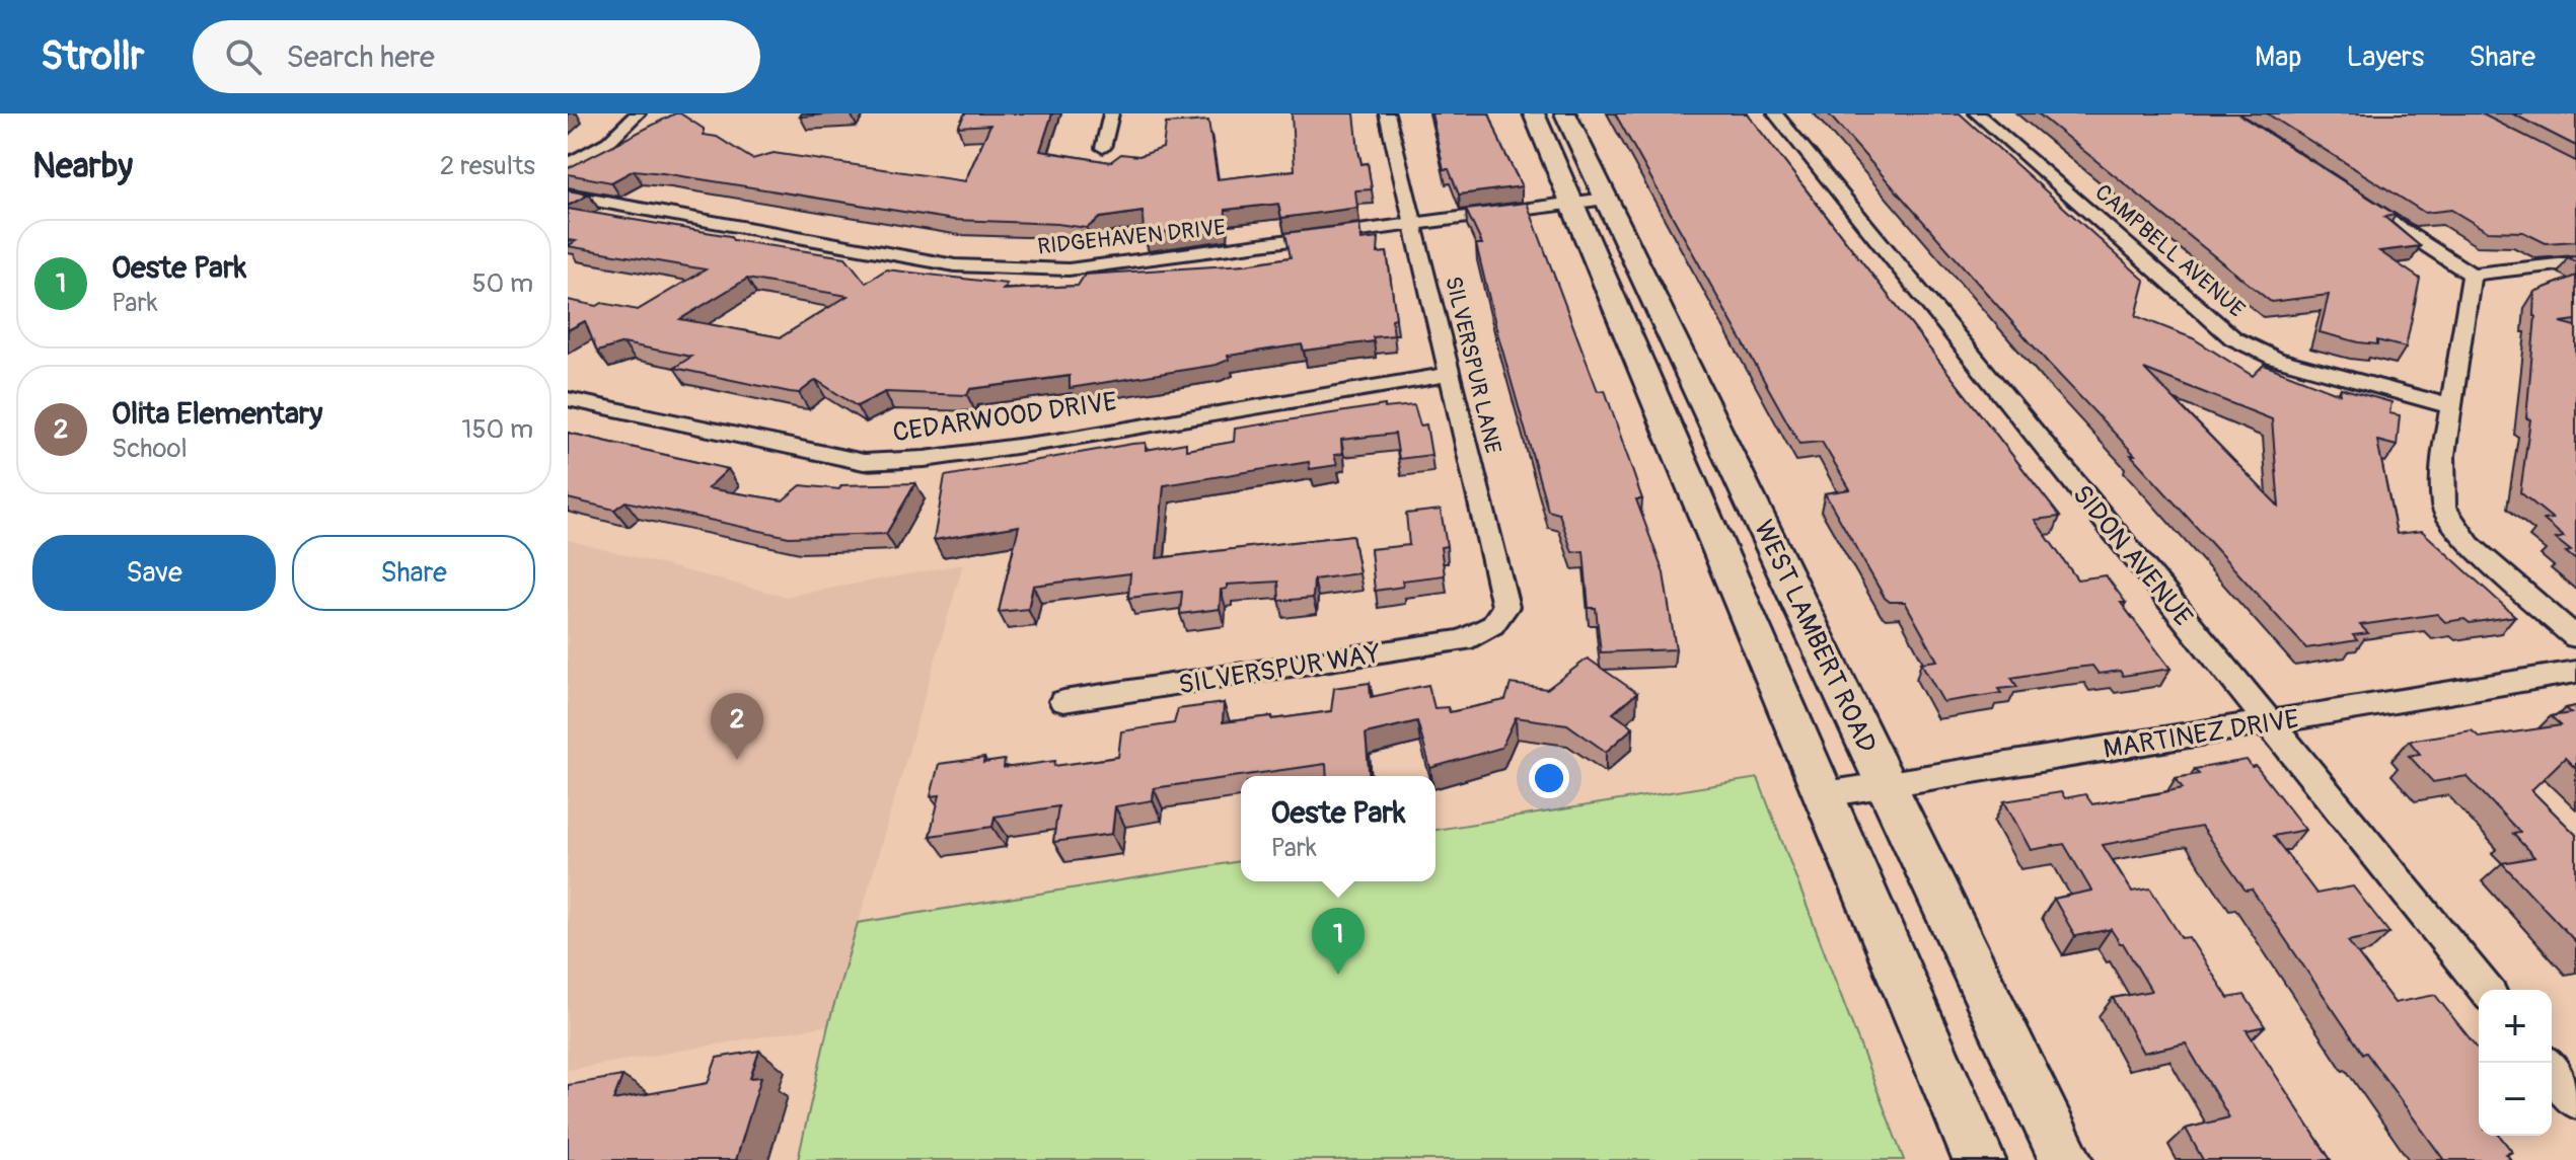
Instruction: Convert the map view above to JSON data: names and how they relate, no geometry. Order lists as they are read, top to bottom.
{
  "streets": {
    "main road": ["WEST LAMBERT ROAD"],
    "street": [
      "RIDGEHAVEN DRIVE",
      "CAMPBELL AVENUE",
      "SILVERSPUR LANE",
      "CEDARWOOD DRIVE",
      "SIDON AVENUE",
      "SILVERSPUR WAY",
      "MARTINEZ DRIVE"
    ]
  },
  "crossings": [
    ["RIDGEHAVEN DRIVE", "SILVERSPUR LANE"],
    ["RIDGEHAVEN DRIVE", "WEST LAMBERT ROAD"],
    ["SILVERSPUR LANE", "CEDARWOOD DRIVE"],
    ["SILVERSPUR LANE", "SILVERSPUR WAY"],
    ["SIDON AVENUE", "MARTINEZ DRIVE"],
    ["WEST LAMBERT ROAD", "MARTINEZ DRIVE"]
  ],
  "page": {
    "header": "Strollr",
    "search": "Search here",
    "nav": ["Map", "Layers", "Share"],
    "heading": ["Nearby", "2 results"],
    "list": [
      {
        "mark": "1",
        "name": "Oeste Park",
        "note": "Park",
        "value": "50 m"
      },
      {
        "mark": "2",
        "name": "Olita Elementary",
        "note": "School",
        "value": "150 m"
      }
    ],
    "buttons": ["Save", "Share"],
    "pins": ["2", "1"],
    "popup": ["Oeste Park", "Park"],
    "map_buttons": ["+", "−"]
  }
}
